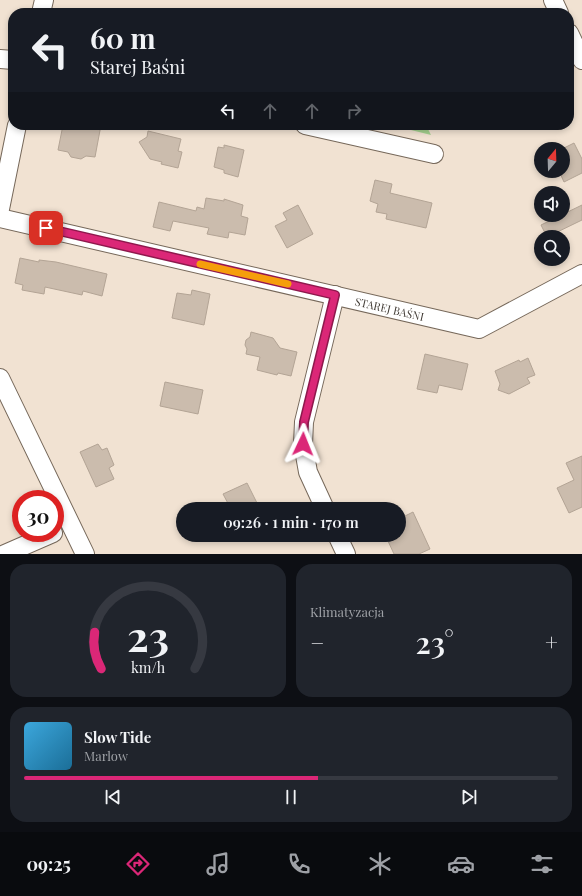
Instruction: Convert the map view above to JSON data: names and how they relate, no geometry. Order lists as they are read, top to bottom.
{
  "streets": {
    "street": ["STAREJ BAŚNI"]
  },
  "north": "top",
  "page": {
    "turn": ["60 m", "Starej Baśni"],
    "limit": "30",
    "trip": "09:26 · 1 min · 170 m",
    "tile": "Klimatyzacja",
    "heat": ["−", "23°", "+"],
    "song": ["Slow Tide", "Marlow"],
    "tabs": "09:25",
    "gauge": ["23", "km/h"]
  }
}
